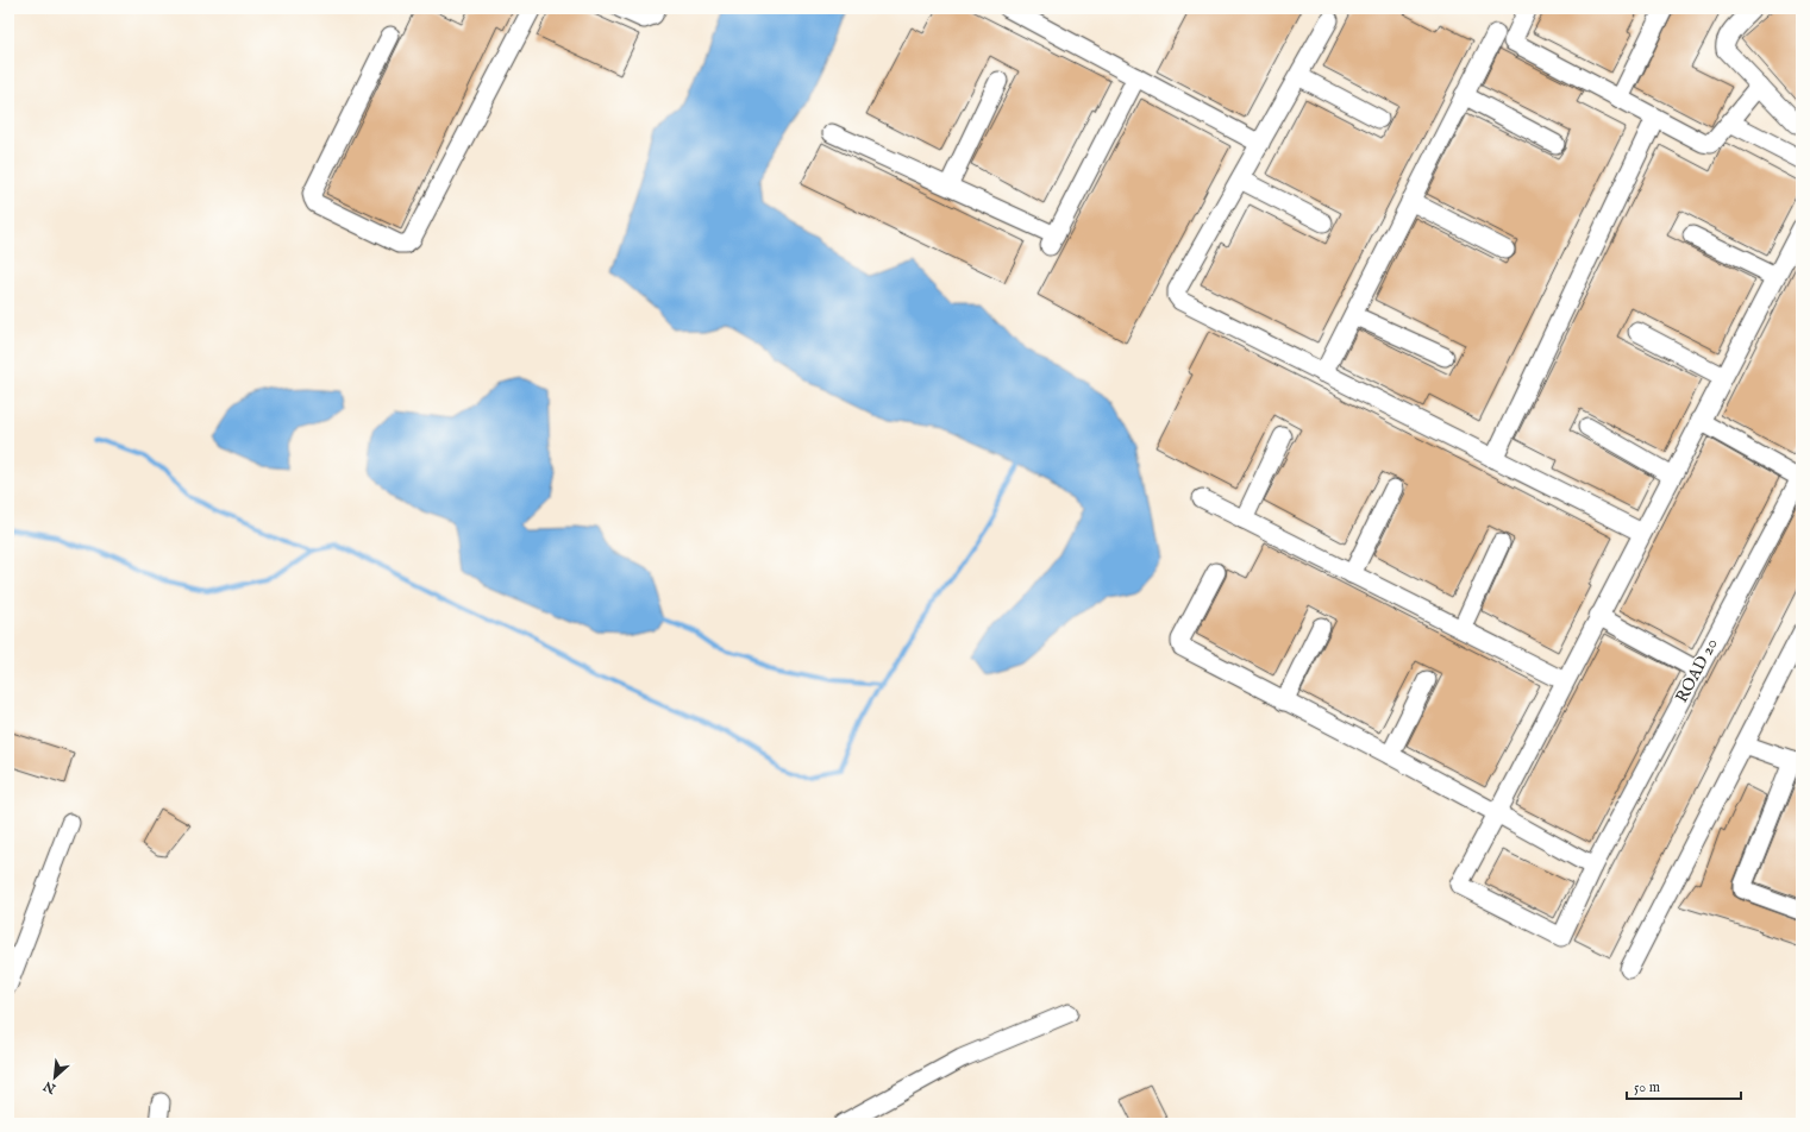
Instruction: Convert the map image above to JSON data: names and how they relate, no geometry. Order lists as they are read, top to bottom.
{
  "streets": {
    "street": ["ROAD 20"]
  },
  "scale_bar": "50 m",
  "north": "bottom left"
}
